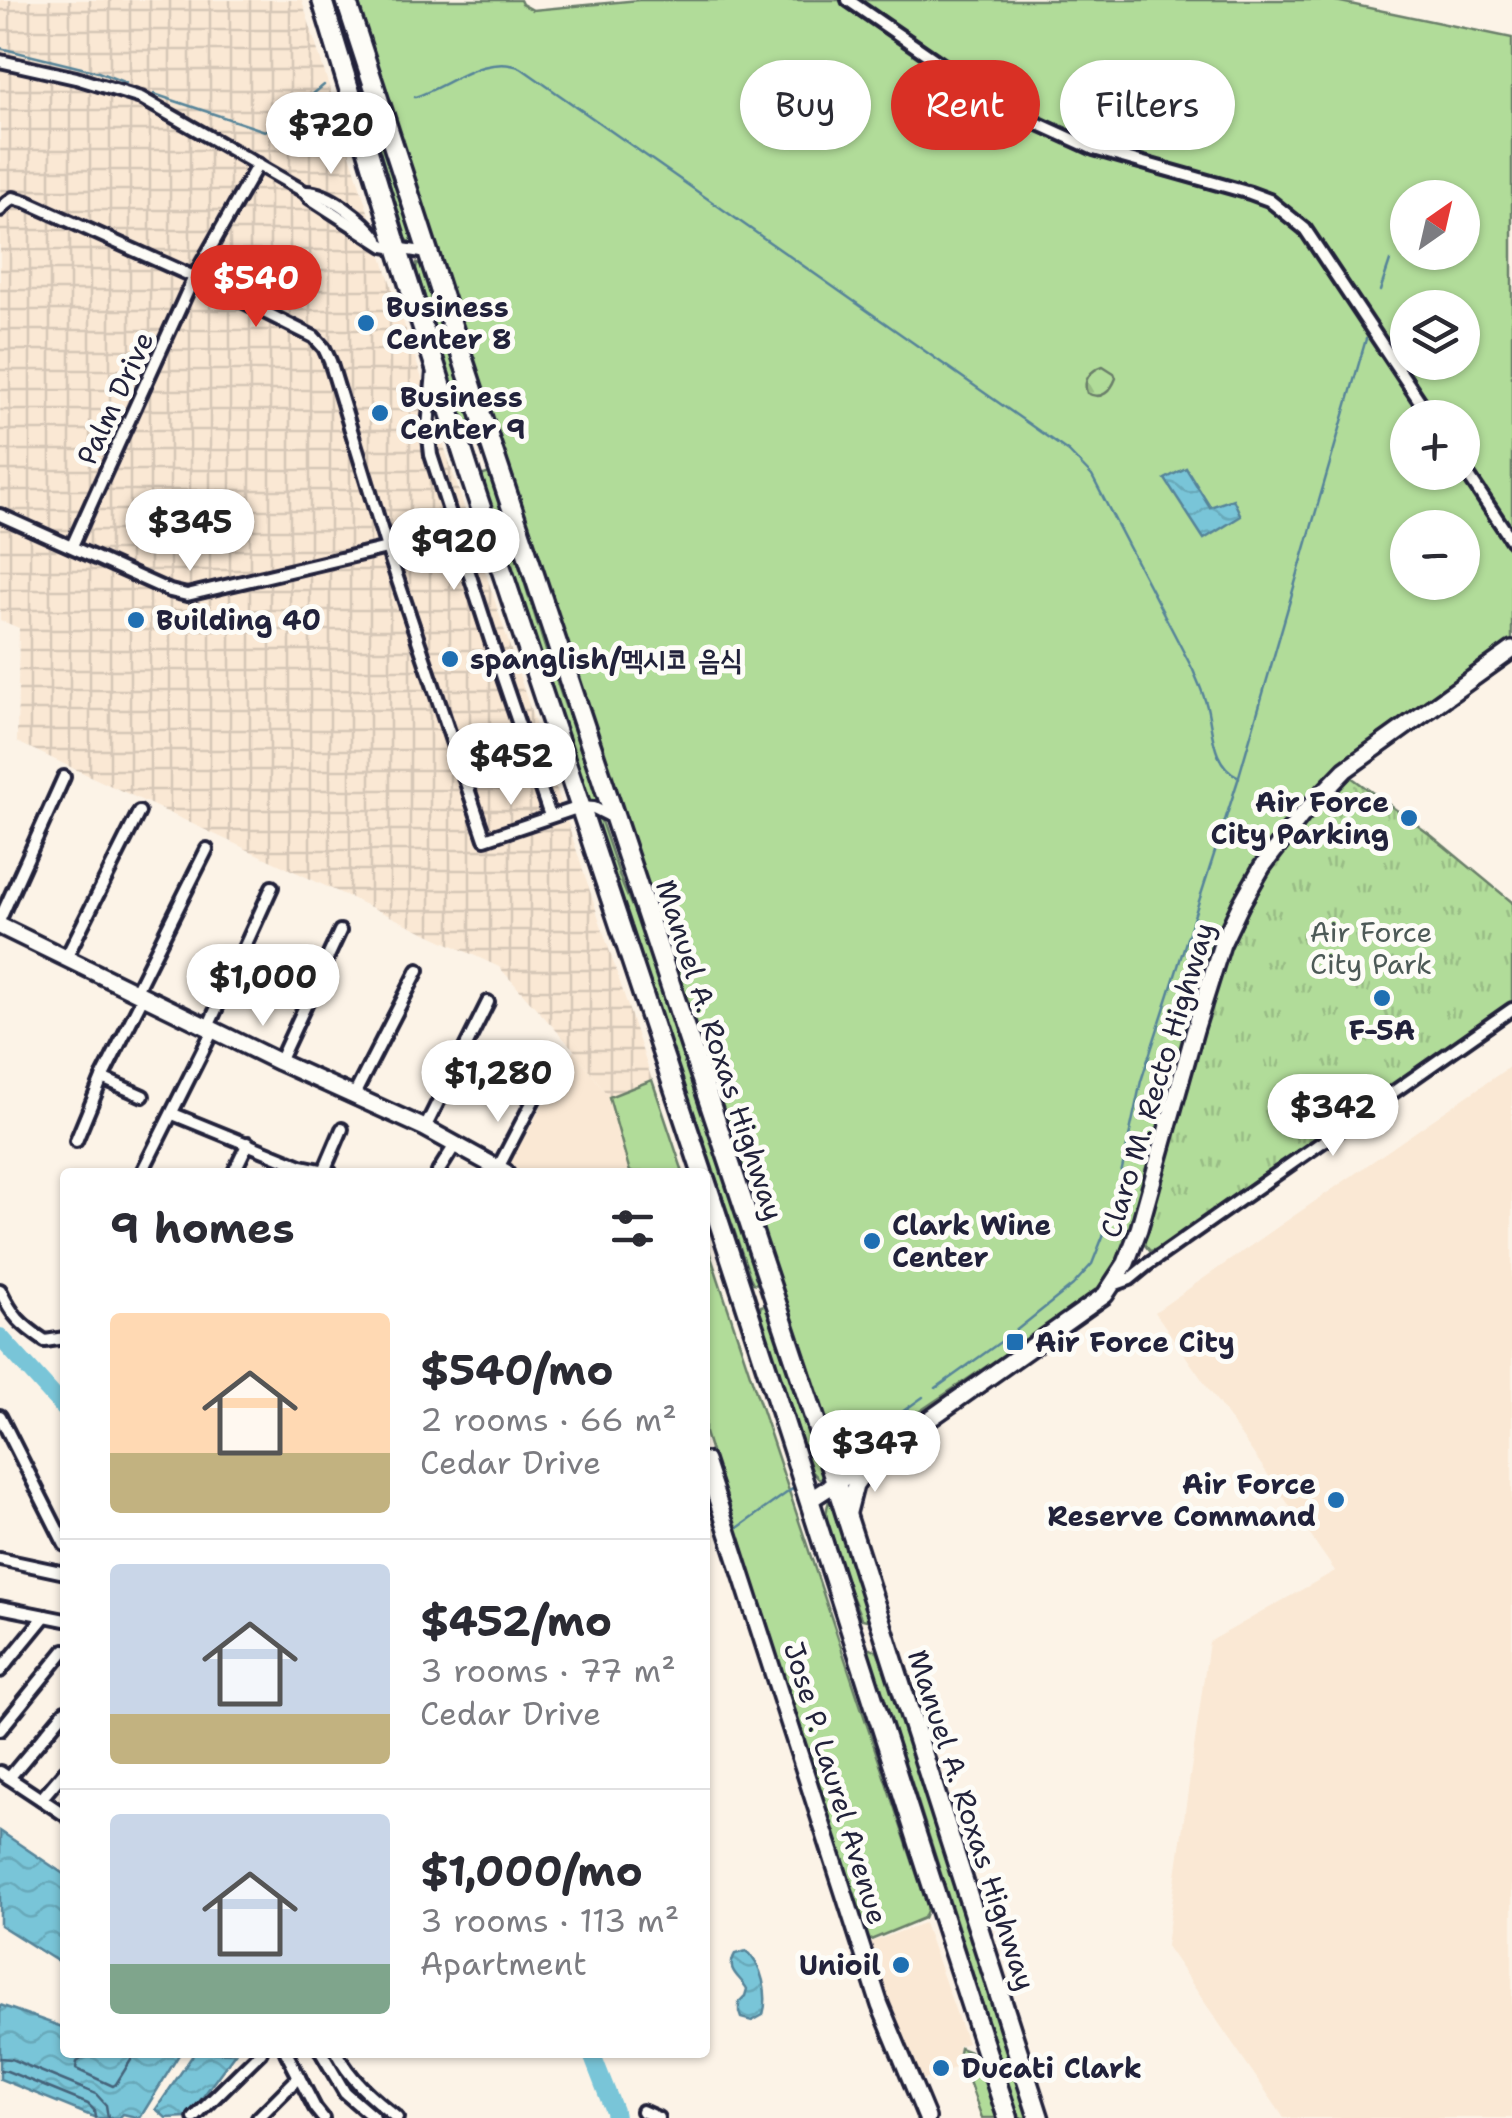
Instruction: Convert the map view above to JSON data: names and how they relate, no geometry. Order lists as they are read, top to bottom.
{
  "streets": {
    "main road": ["Manuel A. Roxas Highway"],
    "street": ["Palm Drive", "Claro M. Recto Highway", "Jose P. Laurel Avenue"]
  },
  "parks": ["Air Force City Park"],
  "places": {
    "other": [
      "Business Center 8",
      "Business Center 9",
      "Building 40",
      "spanglish/멕시코 음식",
      "Air Force City Parking",
      "F-5A",
      "Clark Wine Center",
      "Air Force Reserve Command",
      "Unioil",
      "Ducati Clark"
    ],
    "transit": ["Air Force City"]
  },
  "north": "top right",
  "page": {
    "chip": ["Buy", "Rent", "Filters"],
    "price": [
      "$720",
      "$540",
      "$345",
      "$920",
      "$452",
      "$1,000",
      "$1,280",
      "$342",
      "$347"
    ],
    "map_buttons": ["+", "−"],
    "heading": "9 homes",
    "list": [
      {
        "name": "$540/mo",
        "note": "2 rooms · 66 m² · Cedar Drive"
      },
      {
        "name": "$452/mo",
        "note": "3 rooms · 77 m² · Cedar Drive"
      },
      {
        "name": "$1,000/mo",
        "note": "3 rooms · 113 m² · Apartment"
      }
    ]
  }
}
